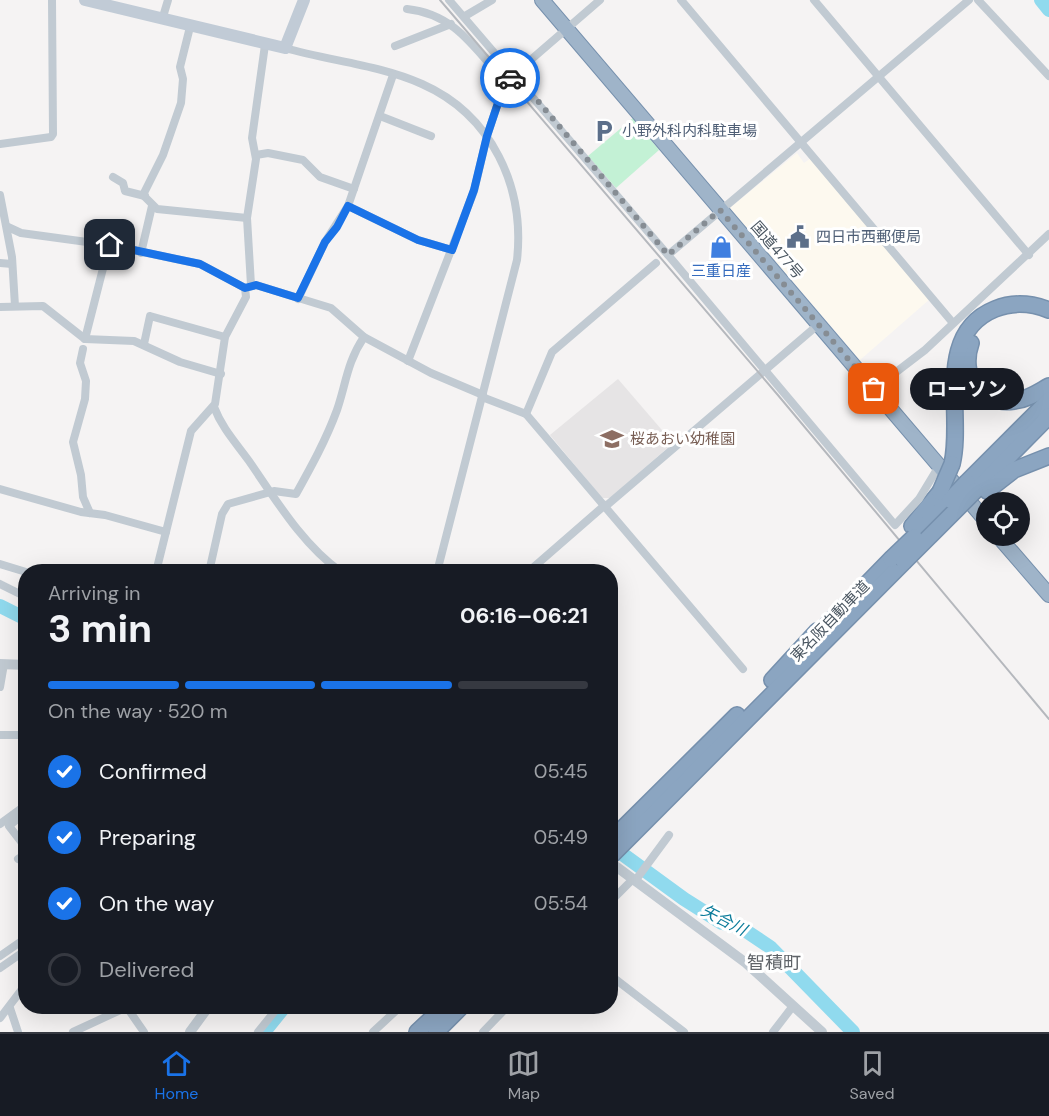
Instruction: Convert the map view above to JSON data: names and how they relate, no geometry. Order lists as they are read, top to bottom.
{
  "streets": {
    "highway": ["国道477号", "東名阪自動車道"]
  },
  "districts": ["智積町"],
  "water": ["矢合川"],
  "places": {
    "parking": ["小野外科内科駐車場"],
    "public building": ["四日市西郵便局"],
    "shop": ["三重日産"],
    "other": ["ローソン"],
    "school or university": ["桜あおい幼稚園"]
  },
  "page": {
    "bubble": "ローソン",
    "heading": ["3 min", "Arriving in", "06:16–06:21"],
    "bar": "On the way · 520 m",
    "list": [
      ["Confirmed", "05:45"],
      ["Preparing", "05:49"],
      ["On the way", "05:54"],
      "Delivered"
    ],
    "tabs": ["Home", "Map", "Saved"]
  }
}
